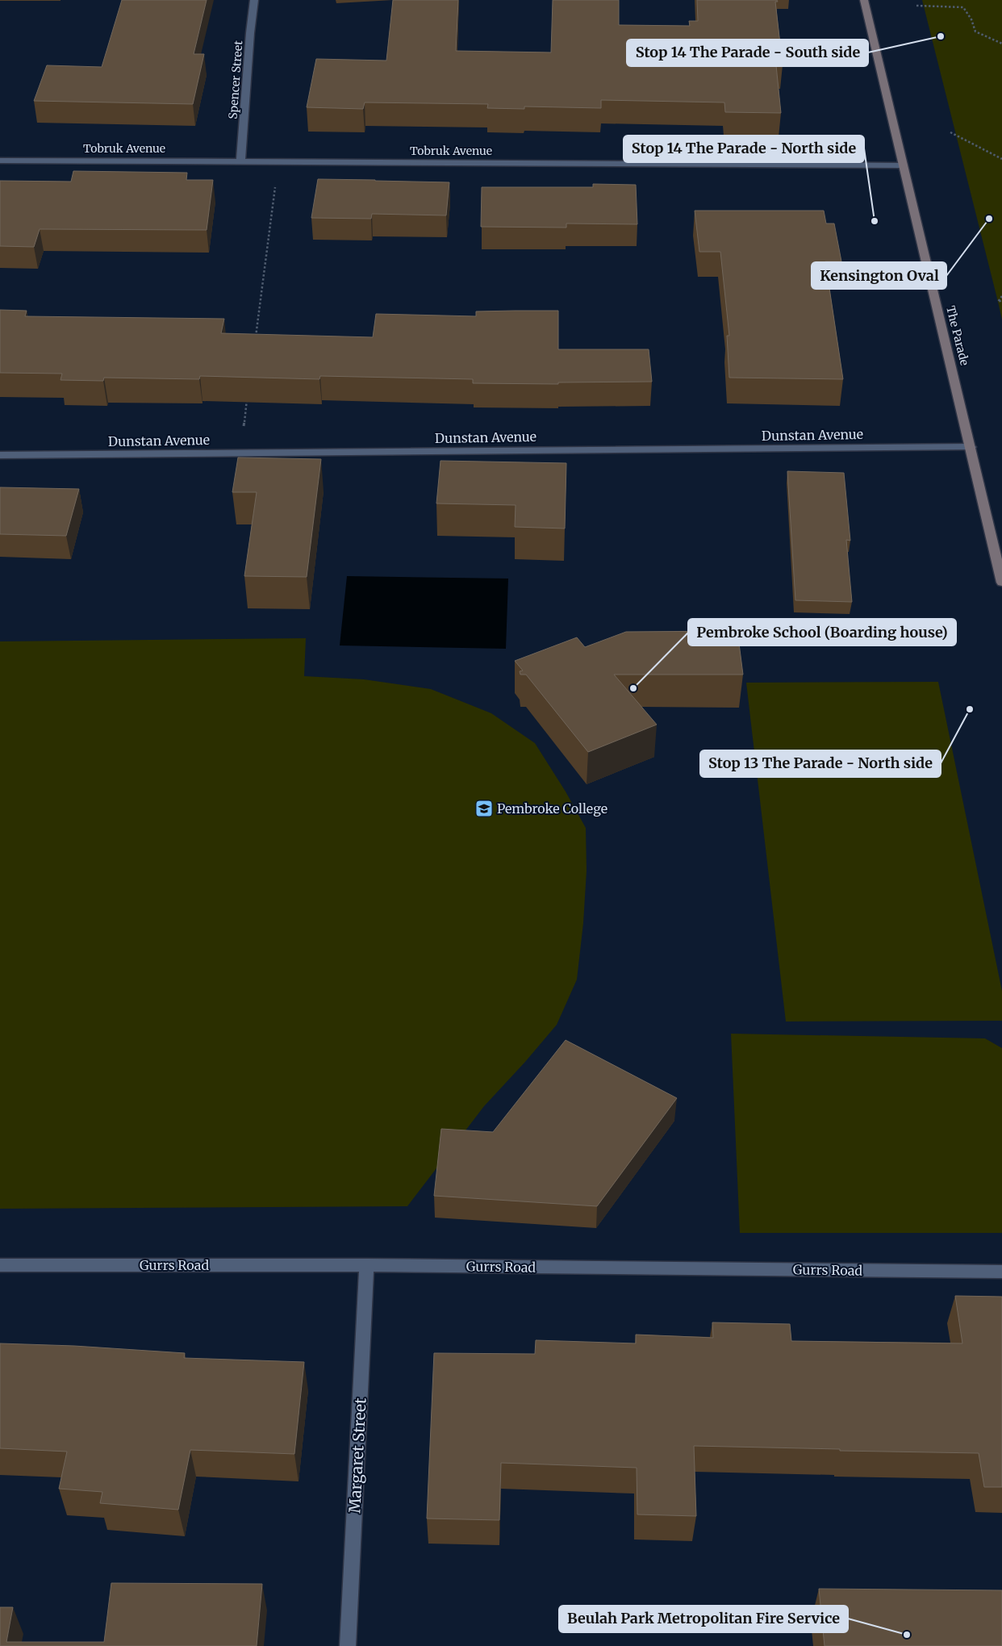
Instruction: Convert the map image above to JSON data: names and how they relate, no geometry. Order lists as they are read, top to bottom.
{
  "streets": {
    "main road": ["The Parade"],
    "street": [
      "Spencer Street",
      "Tobruk Avenue",
      "Dunstan Avenue",
      "Gurrs Road",
      "Margaret Street"
    ]
  },
  "crossings": [
    ["Spencer Street", "Tobruk Avenue"],
    ["Tobruk Avenue", "The Parade"],
    ["The Parade", "Dunstan Avenue"],
    ["Gurrs Road", "Margaret Street"]
  ],
  "places": {
    "other": [
      "Stop 14 The Parade - South side",
      "Kensington Oval",
      "Stop 14 The Parade - North side",
      "Pembroke School (Boarding house)",
      "Stop 13 The Parade - North side",
      "Beulah Park Metropolitan Fire Service"
    ],
    "school or university": ["Pembroke College"]
  }
}
